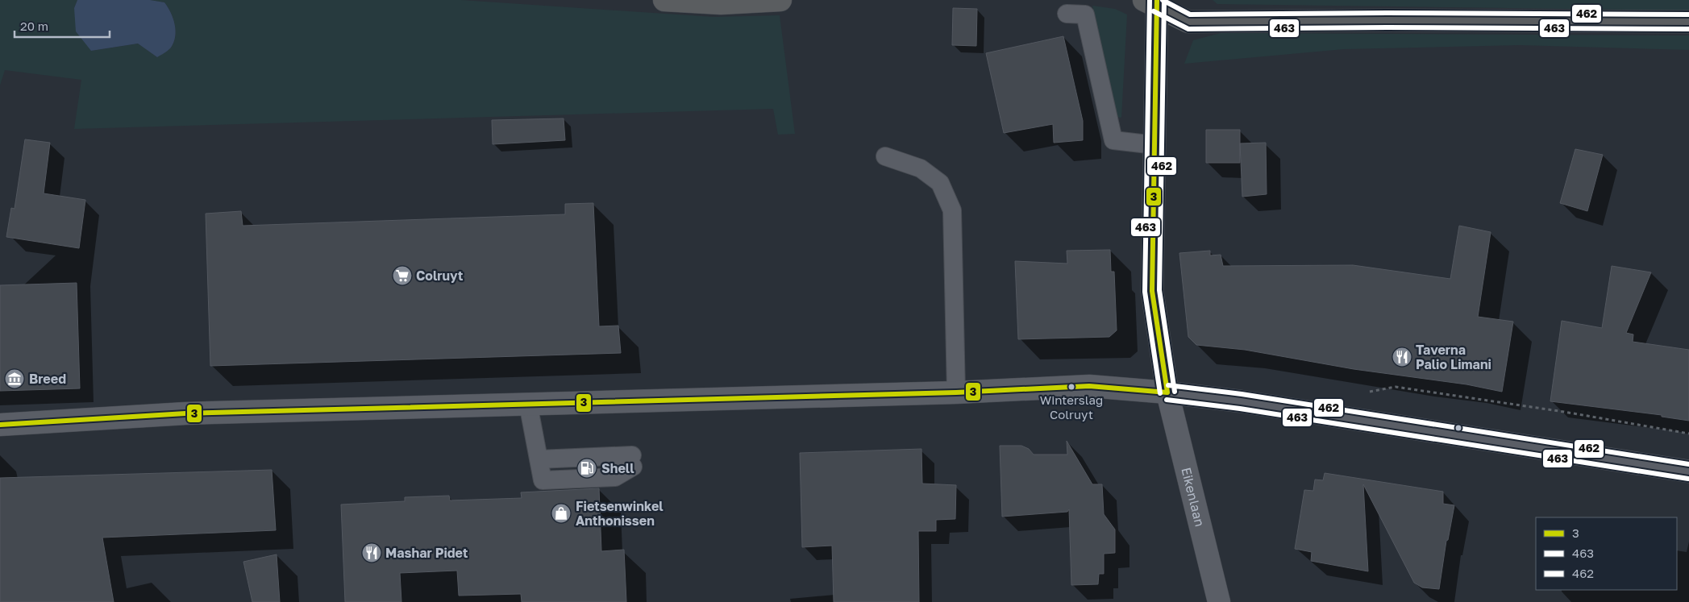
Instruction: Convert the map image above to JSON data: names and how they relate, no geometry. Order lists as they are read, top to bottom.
{
  "streets": {
    "street": ["Eikenlaan"]
  },
  "places": {
    "supermarket": ["Colruyt"],
    "restaurant": ["Taverna Palio Limani", "Mashar Pidet"],
    "museum": ["Breed"],
    "other": ["Winterslag Colruyt"],
    "fuel station": ["Shell"],
    "shop": ["Fietsenwinkel Anthonissen"]
  },
  "lines": ["transit line 3", "transit line 463", "transit line 462"],
  "legend": ["3", "463", "462"],
  "scale_bar": "20 m"
}
